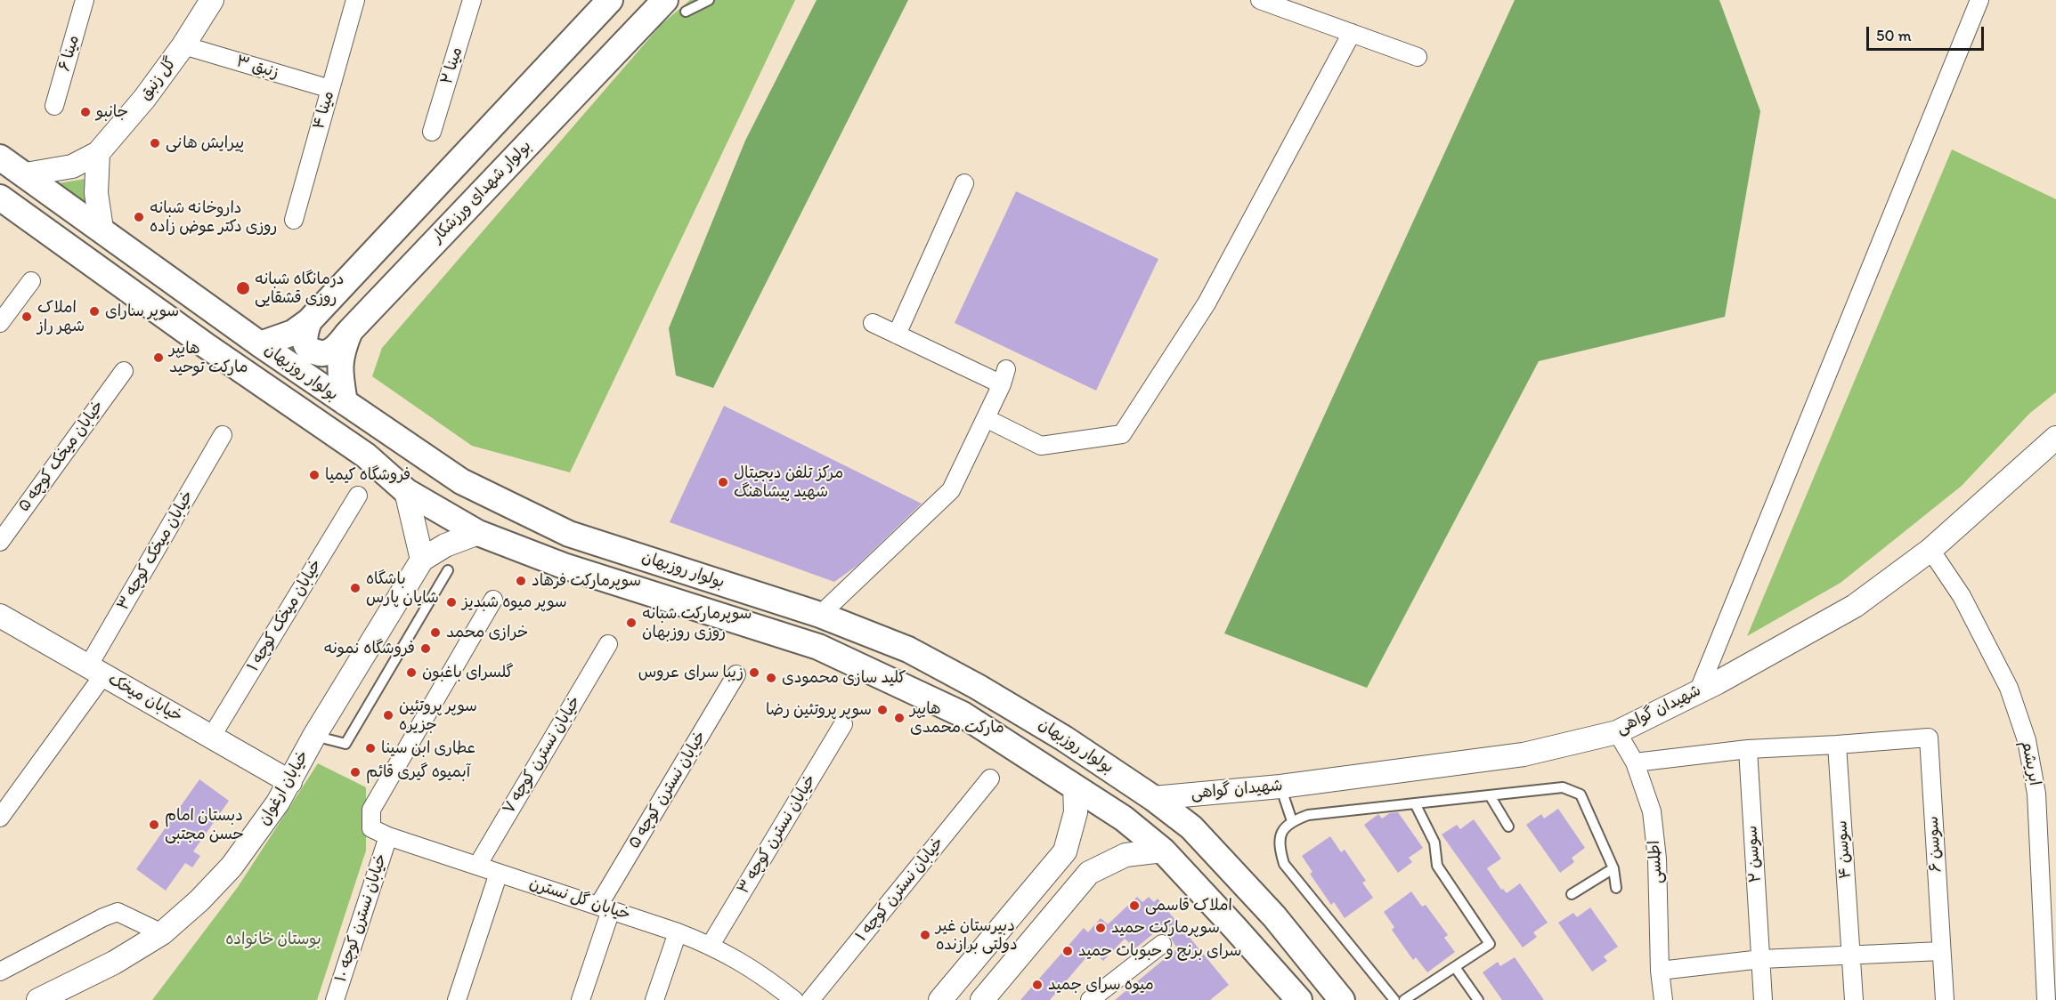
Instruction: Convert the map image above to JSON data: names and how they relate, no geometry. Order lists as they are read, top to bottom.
{
  "streets": {
    "main road": ["بولوار شهدای ورزشکار", "بولوار روزبهان"],
    "street": [
      "مینا ۶",
      "مینا ۲",
      "زنبق ۳",
      "گل زنبق",
      "مینا ۴",
      "خیابان میخک کوچه ۵",
      "خیابان میخک کوچه ۳",
      "خیابان میخک کوچه ۱",
      "خیابان میخک",
      "شهیدان گواهی",
      "خیابان نسترن کوچه ۷",
      "ابریشم",
      "خیابان ارغوان",
      "خیابان نسترن کوچه ۵",
      "خیابان نسترن کوچه ۳",
      "سوسن ۶",
      "سوسن ۴",
      "سوسن ۲",
      "اطلسی",
      "خیابان نسترن کوچه ۱",
      "خیابان گل نسترن",
      "خیابان نسترن کوچه ۱۰"
    ]
  },
  "crossings": [
    ["زنبق ۳", "گل زنبق"],
    ["زنبق ۳", "مینا ۴"],
    ["گل زنبق", "بولوار روزبهان"],
    ["بولوار شهدای ورزشکار", "بولوار روزبهان"],
    ["بولوار روزبهان", "شهیدان گواهی"],
    ["خیابان میخک کوچه ۳", "خیابان میخک"],
    ["خیابان میخک کوچه ۱", "خیابان میخک"],
    ["خیابان میخک", "خیابان ارغوان"],
    ["شهیدان گواهی", "ابریشم"],
    ["شهیدان گواهی", "اطلسی"],
    ["خیابان نسترن کوچه ۷", "خیابان گل نسترن"],
    ["خیابان نسترن کوچه ۵", "خیابان گل نسترن"],
    ["خیابان نسترن کوچه ۳", "خیابان گل نسترن"],
    ["سوسن ۶", "سوسن ۴"],
    ["خیابان گل نسترن", "خیابان نسترن کوچه ۱۰"]
  ],
  "parks": ["بوستان خانواده"],
  "places": [
    "جانبو",
    "پیرایش هانی",
    "داروخانه شبانه روزی دکتر عوض زاده",
    "درمانگاه شبانه روزی قشقایی",
    "سوپر سارای",
    "املاک شهر راز",
    "هایپر مارکت توحید",
    "فروشگاه کیمیا",
    "مرکز تلفن دیجیتال شهید پیشاهنگ",
    "سوپرمارکت فرهاد",
    "باشگاه شایان پارس",
    "سوپر میوه شبدیز",
    "سوپرمارکت شبانه روزی روزبهان",
    "خرازی محمد",
    "فروشگاه نمونه",
    "گلسرای باغبون",
    "زیبا سرای عروس",
    "کلید سازی محمودی",
    "سوپر پروتئین رضا",
    "سوپر پروتئین جزیره",
    "هایپر مارکت محمدی",
    "عطاری ابن سینا",
    "آبمیوه گیری قائم",
    "دبستان امام حسن مجتبی",
    "املاک قاسمی",
    "سوپرمارکت حمید",
    "دبیرستان غیر دولتی برازنده",
    "سرای برنج و حبوبات حمید",
    "میوه سرای جمید"
  ],
  "scale_bar": "50 m"
}
